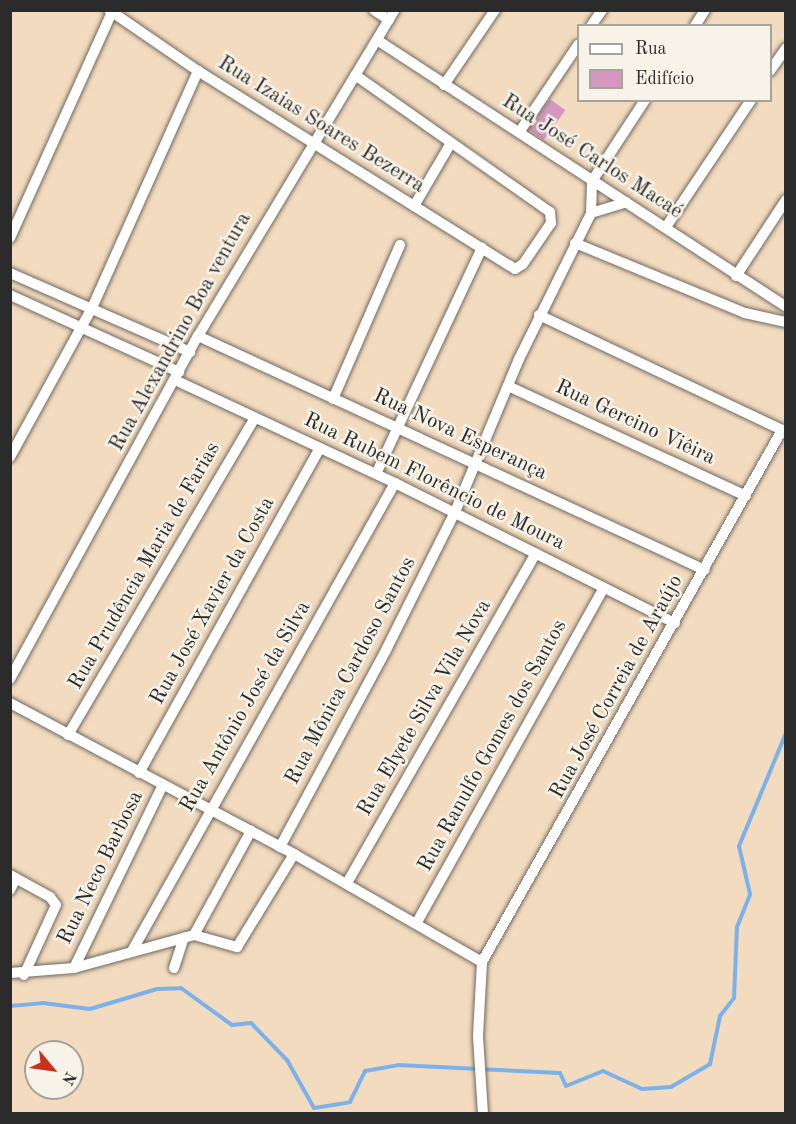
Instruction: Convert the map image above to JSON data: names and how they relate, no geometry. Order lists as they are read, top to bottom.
{
  "streets": {
    "street": [
      "Rua Izaias Soares Bezerra",
      "Rua José Carlos Macaé",
      "Rua Alexandrino Boa ventura",
      "Rua Gercino Viêira",
      "Rua Nova Esperança",
      "Rua Rubem Florêncio de Moura",
      "Rua Prudência Maria de Farias",
      "Rua José Xavier da Costa",
      "Rua Mônica Cardoso Santos",
      "Rua José Correia de Araújo",
      "Rua Antônio José da Silva",
      "Rua Elyete Silva Vila Nova",
      "Rua Ranulfo Gomes dos Santos",
      "Rua Neco Barbosa"
    ]
  },
  "crossings": [
    ["Rua Izaias Soares Bezerra", "Rua Alexandrino Boa ventura"],
    ["Rua José Carlos Macaé", "Rua Alexandrino Boa ventura"],
    ["Rua Alexandrino Boa ventura", "Rua Nova Esperança"],
    ["Rua Alexandrino Boa ventura", "Rua Rubem Florêncio de Moura"],
    ["Rua Gercino Viêira", "Rua Mônica Cardoso Santos"],
    ["Rua Gercino Viêira", "Rua José Correia de Araújo"],
    ["Rua Nova Esperança", "Rua Mônica Cardoso Santos"],
    ["Rua Nova Esperança", "Rua José Correia de Araújo"],
    ["Rua Rubem Florêncio de Moura", "Rua Prudência Maria de Farias"],
    ["Rua Rubem Florêncio de Moura", "Rua José Xavier da Costa"],
    ["Rua Rubem Florêncio de Moura", "Rua Mônica Cardoso Santos"],
    ["Rua Rubem Florêncio de Moura", "Rua José Correia de Araújo"],
    ["Rua Rubem Florêncio de Moura", "Rua Antônio José da Silva"],
    ["Rua Rubem Florêncio de Moura", "Rua Elyete Silva Vila Nova"],
    ["Rua Rubem Florêncio de Moura", "Rua Ranulfo Gomes dos Santos"]
  ],
  "legend": ["Rua", "Edifício"],
  "north": "bottom right"
}
